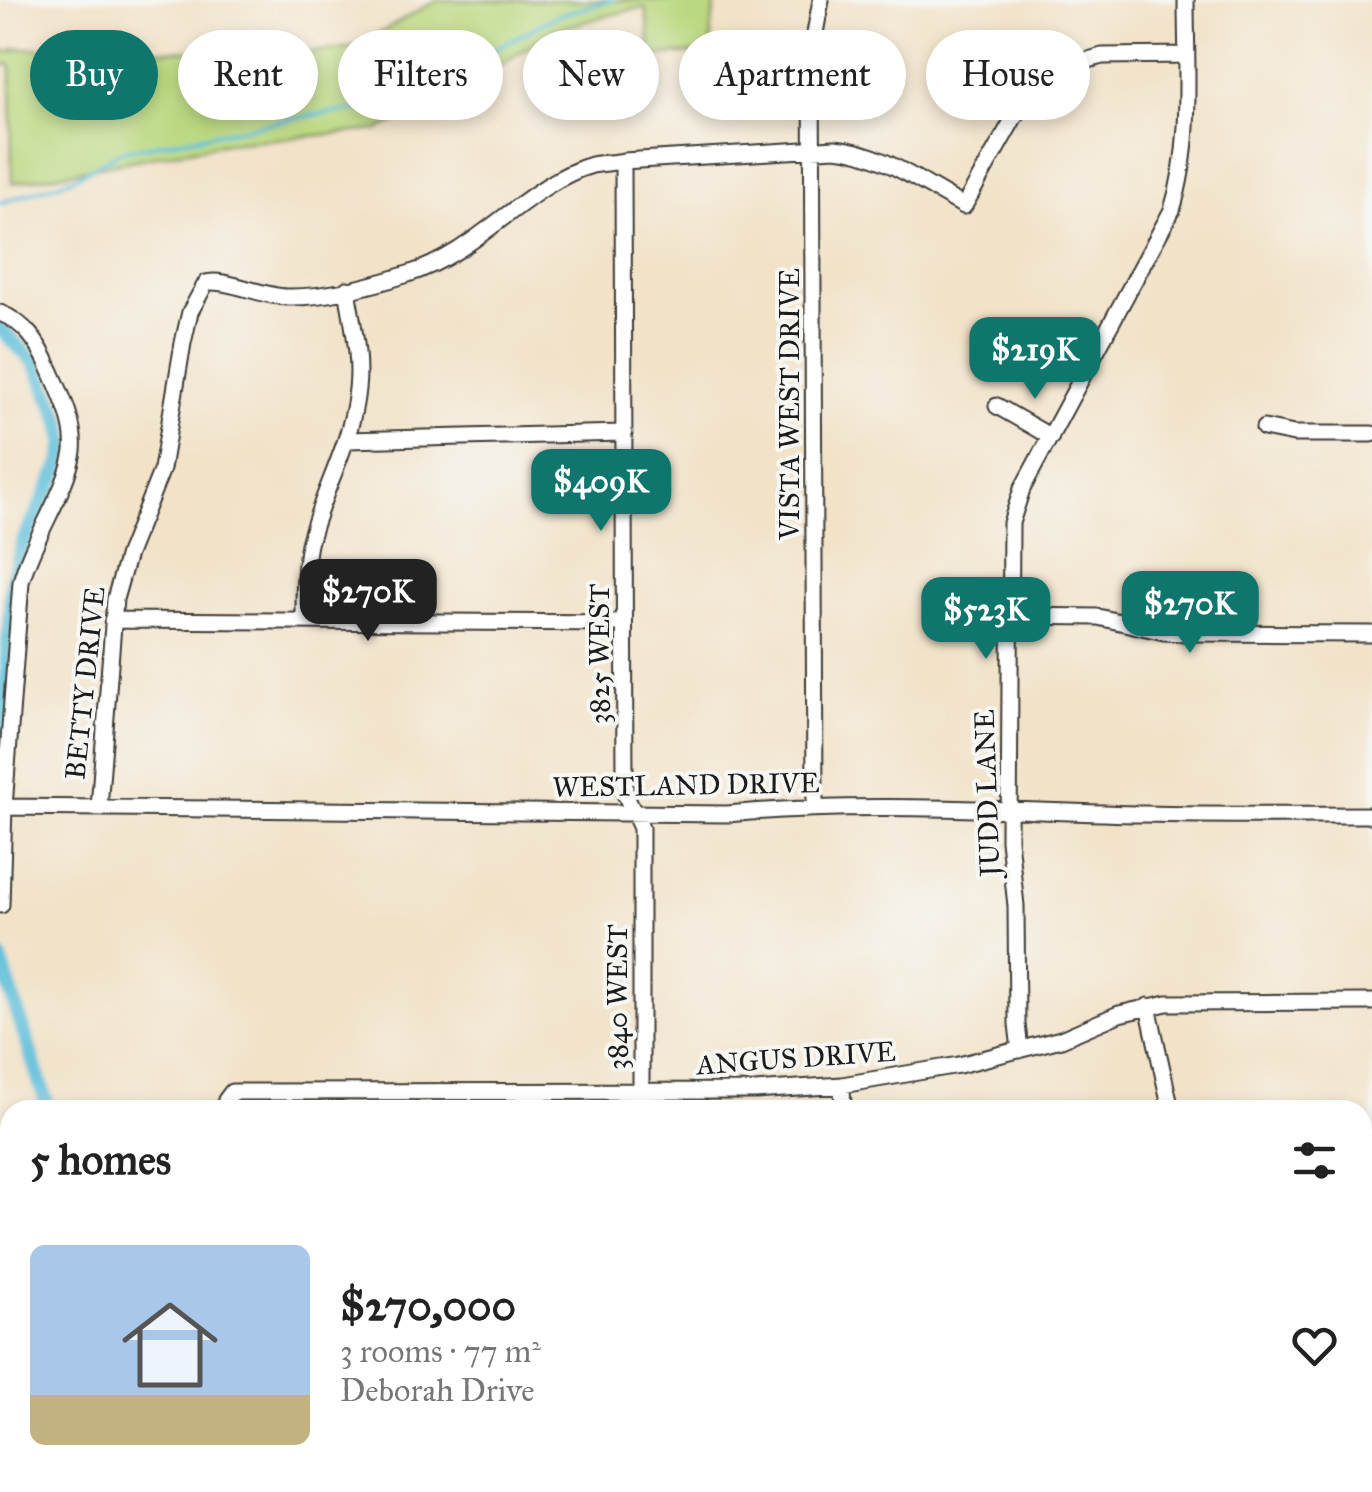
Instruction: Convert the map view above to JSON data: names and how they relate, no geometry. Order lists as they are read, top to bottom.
{
  "streets": {
    "street": [
      "VISTA WEST DRIVE",
      "3825 WEST",
      "BETTY DRIVE",
      "WESTLAND DRIVE",
      "JUDD LANE",
      "3840 WEST",
      "ANGUS DRIVE"
    ]
  },
  "crossings": [
    ["VISTA WEST DRIVE", "WESTLAND DRIVE"],
    ["3825 WEST", "WESTLAND DRIVE"],
    ["3825 WEST", "3840 WEST"],
    ["BETTY DRIVE", "WESTLAND DRIVE"],
    ["WESTLAND DRIVE", "JUDD LANE"],
    ["JUDD LANE", "ANGUS DRIVE"],
    ["3840 WEST", "ANGUS DRIVE"]
  ],
  "page": {
    "chip": [
      "Buy",
      "Rent",
      "Filters",
      "New",
      "Apartment",
      "House"
    ],
    "price": [
      "$219K",
      "$409K",
      "$270K",
      "$270K",
      "$523K"
    ],
    "heading": "5 homes",
    "list": [
      {
        "name": "$270,000",
        "note": "3 rooms · 77 m² · Deborah Drive"
      }
    ]
  }
}
